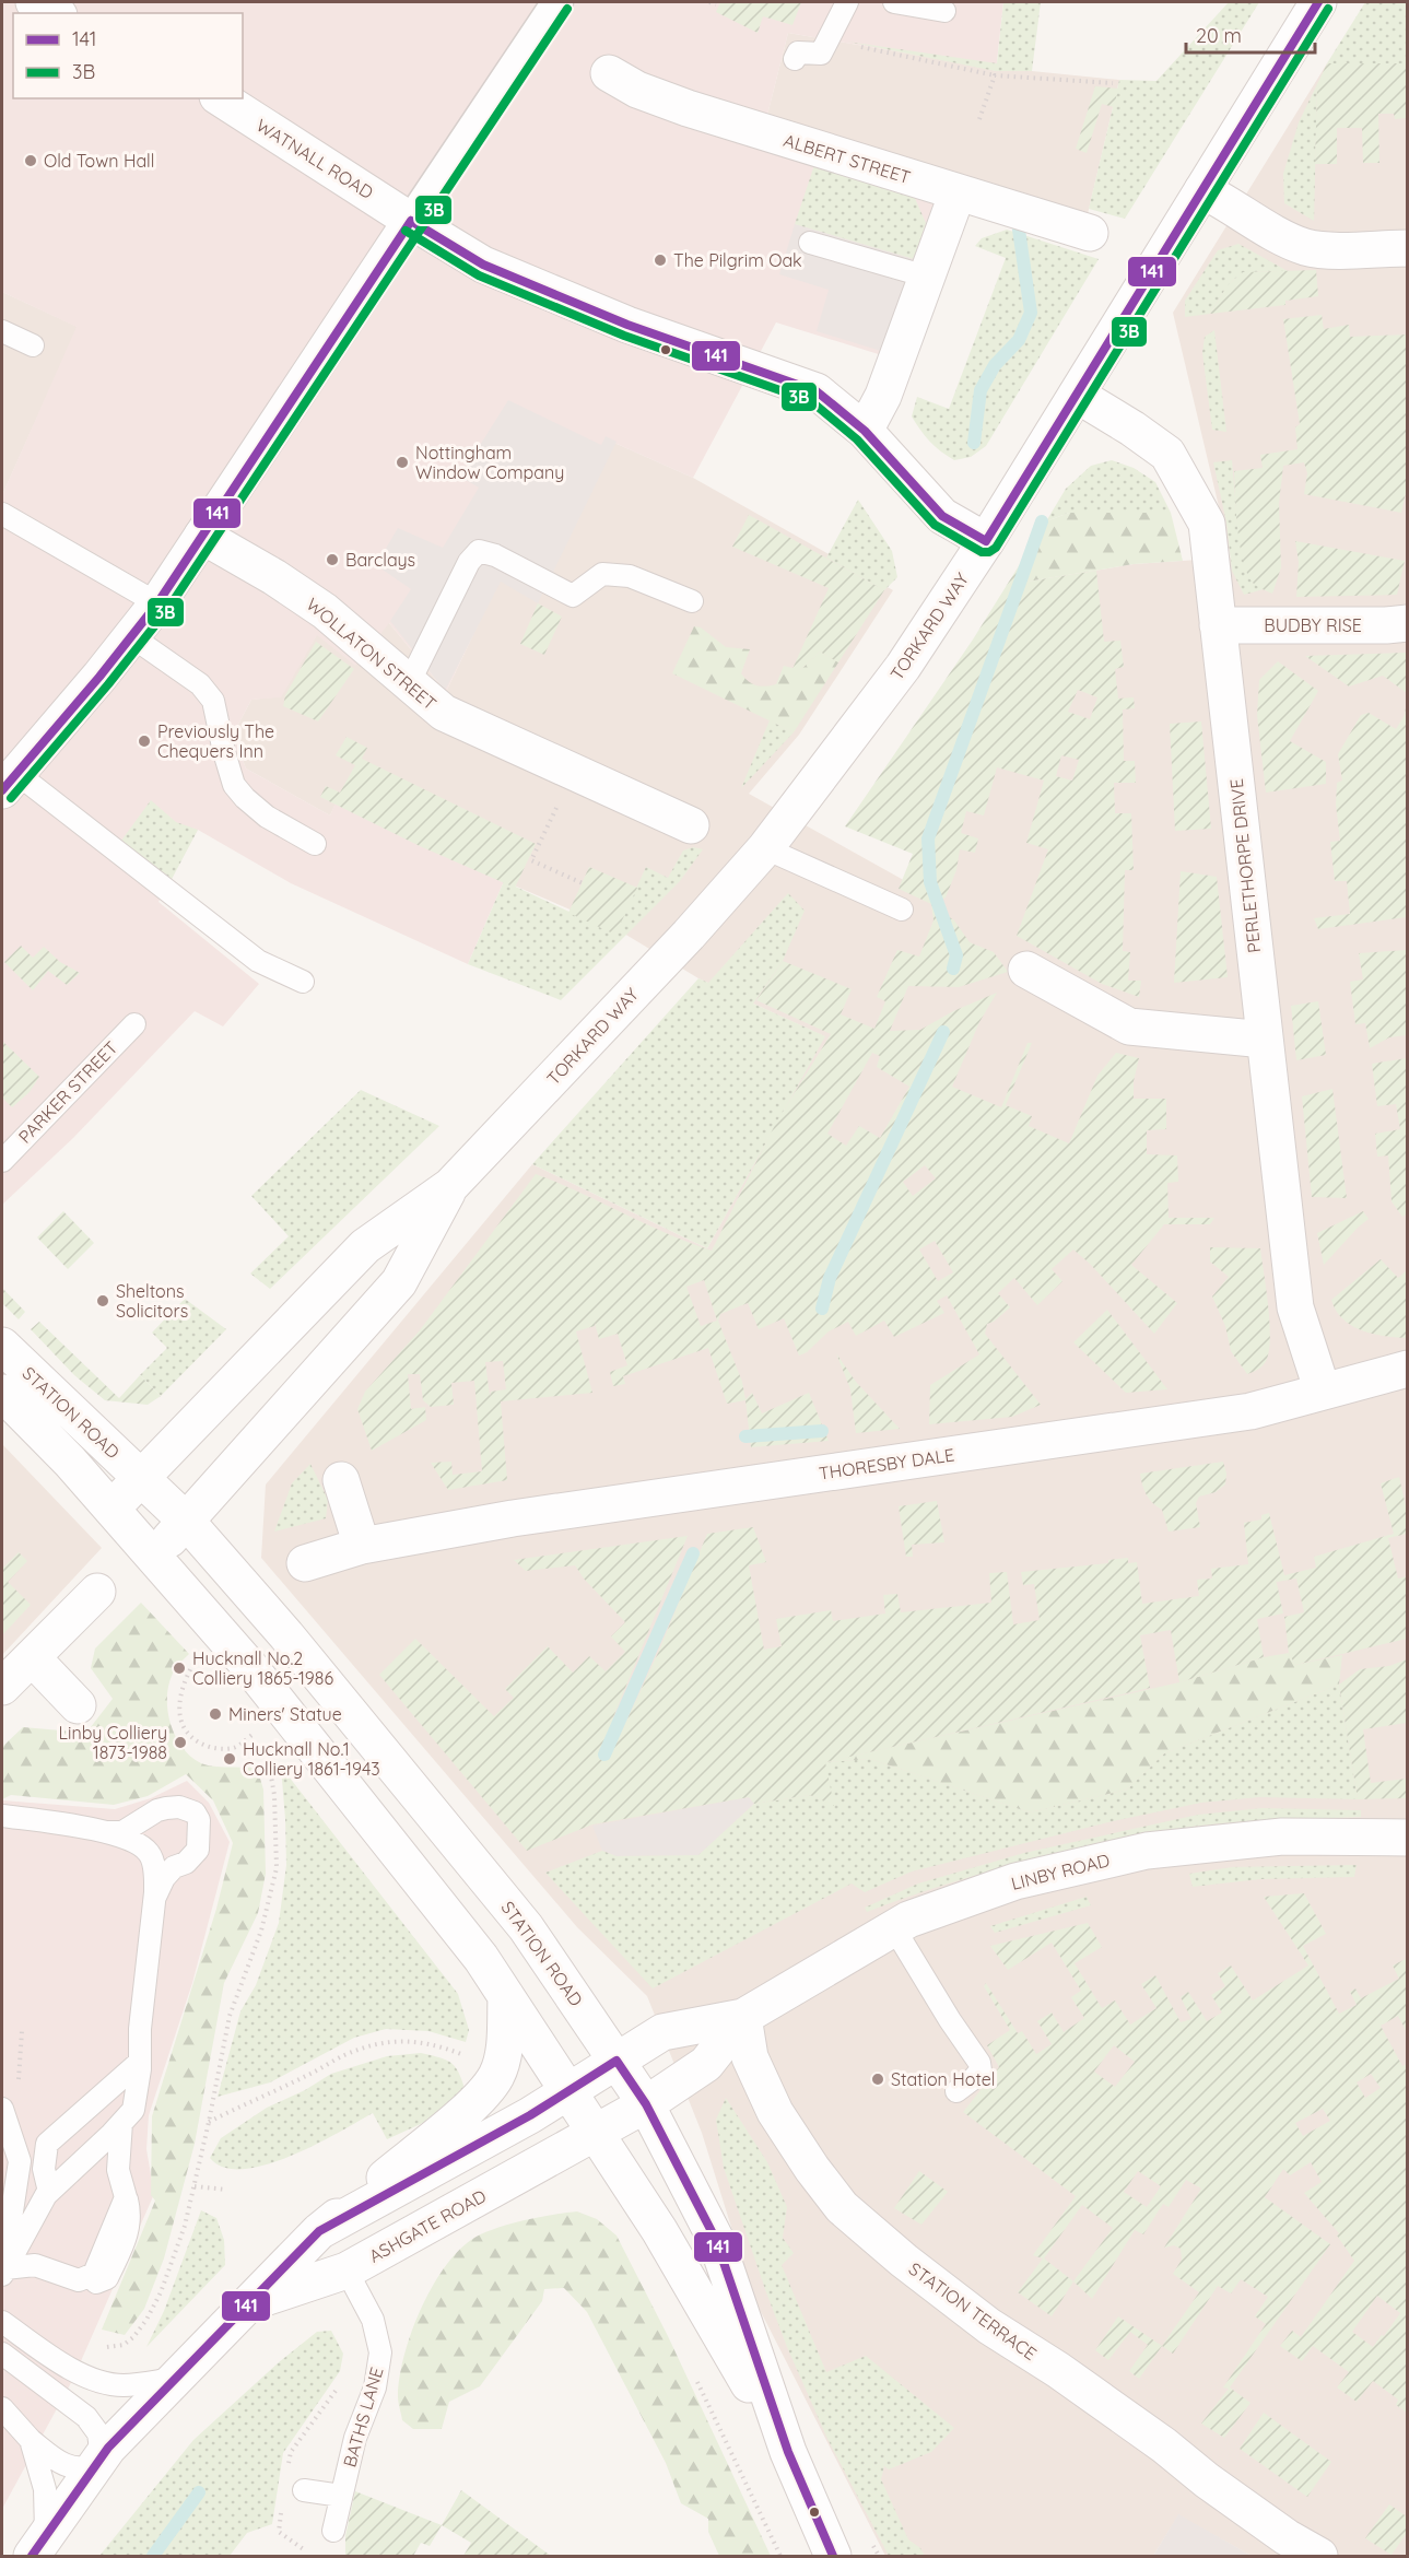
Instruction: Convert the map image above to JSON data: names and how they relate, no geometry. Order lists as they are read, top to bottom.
{
  "streets": {
    "street": [
      "WATNALL ROAD",
      "ALBERT STREET",
      "BUDBY RISE",
      "TORKARD WAY",
      "WOLLATON STREET",
      "PERLETHORPE DRIVE",
      "STATION ROAD",
      "THORESBY DALE",
      "LINBY ROAD",
      "ASHGATE ROAD",
      "STATION TERRACE"
    ],
    "lane": ["PARKER STREET", "BATHS LANE"]
  },
  "crossings": [
    ["WATNALL ROAD", "TORKARD WAY"],
    ["BUDBY RISE", "PERLETHORPE DRIVE"],
    ["TORKARD WAY", "PERLETHORPE DRIVE"],
    ["PERLETHORPE DRIVE", "THORESBY DALE"],
    ["STATION ROAD", "LINBY ROAD"],
    ["STATION ROAD", "ASHGATE ROAD"],
    ["LINBY ROAD", "ASHGATE ROAD"],
    ["LINBY ROAD", "STATION TERRACE"],
    ["ASHGATE ROAD", "BATHS LANE"]
  ],
  "places": [
    "Old Town Hall",
    "The Pilgrim Oak",
    "Nottingham Window Company",
    "Barclays",
    "Previously The Chequers Inn",
    "Sheltons Solicitors",
    "Hucknall No.2 Colliery 1865-1986",
    "Miners' Statue",
    "Linby Colliery 1873-1988",
    "Hucknall No.1 Colliery 1861-1943",
    "Station Hotel"
  ],
  "lines": ["transit line 141", "transit line 3B"],
  "legend": ["141", "3B"],
  "scale_bar": "20 m"
}
